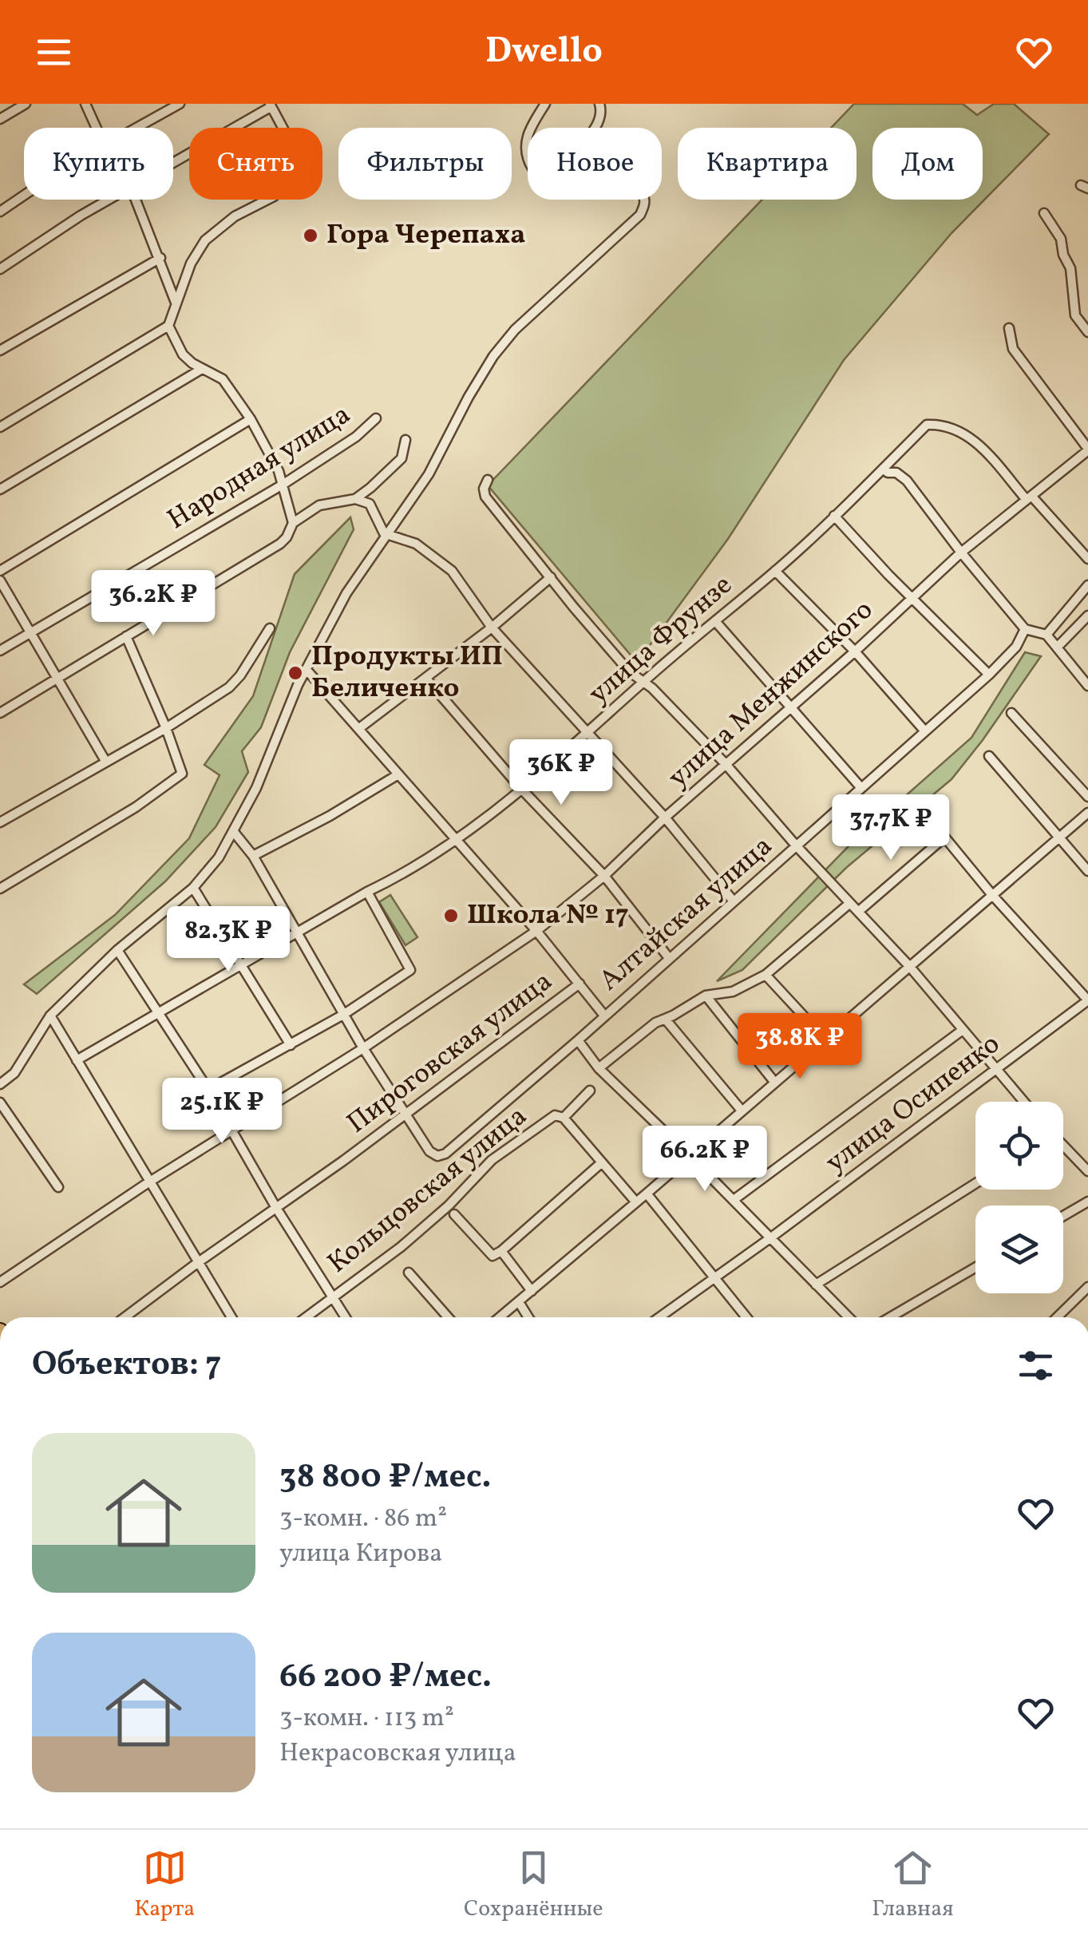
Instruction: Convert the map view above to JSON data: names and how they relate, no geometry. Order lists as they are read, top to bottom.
{
  "streets": {
    "street": [
      "Народная улица",
      "улица Фрунзе",
      "улица Менжинского",
      "Алтайская улица",
      "Пироговская улица",
      "улица Осипенко",
      "Кольцовская улица"
    ]
  },
  "crossings": [
    ["улица Фрунзе", "улица Менжинского"],
    ["Алтайская улица", "Пироговская улица"]
  ],
  "places": ["Гора Черепаха", "Продукты ИП Беличенко", "Школа № 17"],
  "page": {
    "header": "Dwello",
    "chip": [
      "Купить",
      "Снять",
      "Фильтры",
      "Новое",
      "Квартира",
      "Дом"
    ],
    "price": [
      "36.2K ₽",
      "36K ₽",
      "37.7K ₽",
      "82.3K ₽",
      "38.8K ₽",
      "25.1K ₽",
      "66.2K ₽"
    ],
    "heading": "Объектов: 7",
    "list": [
      {
        "name": "38 800 ₽/мес.",
        "note": "3-комн. · 86 m² · улица Кирова"
      },
      {
        "name": "66 200 ₽/мес.",
        "note": "3-комн. · 113 m² · Некрасовская улица"
      }
    ],
    "tabs": ["Карта", "Сохранённые", "Главная"]
  }
}
